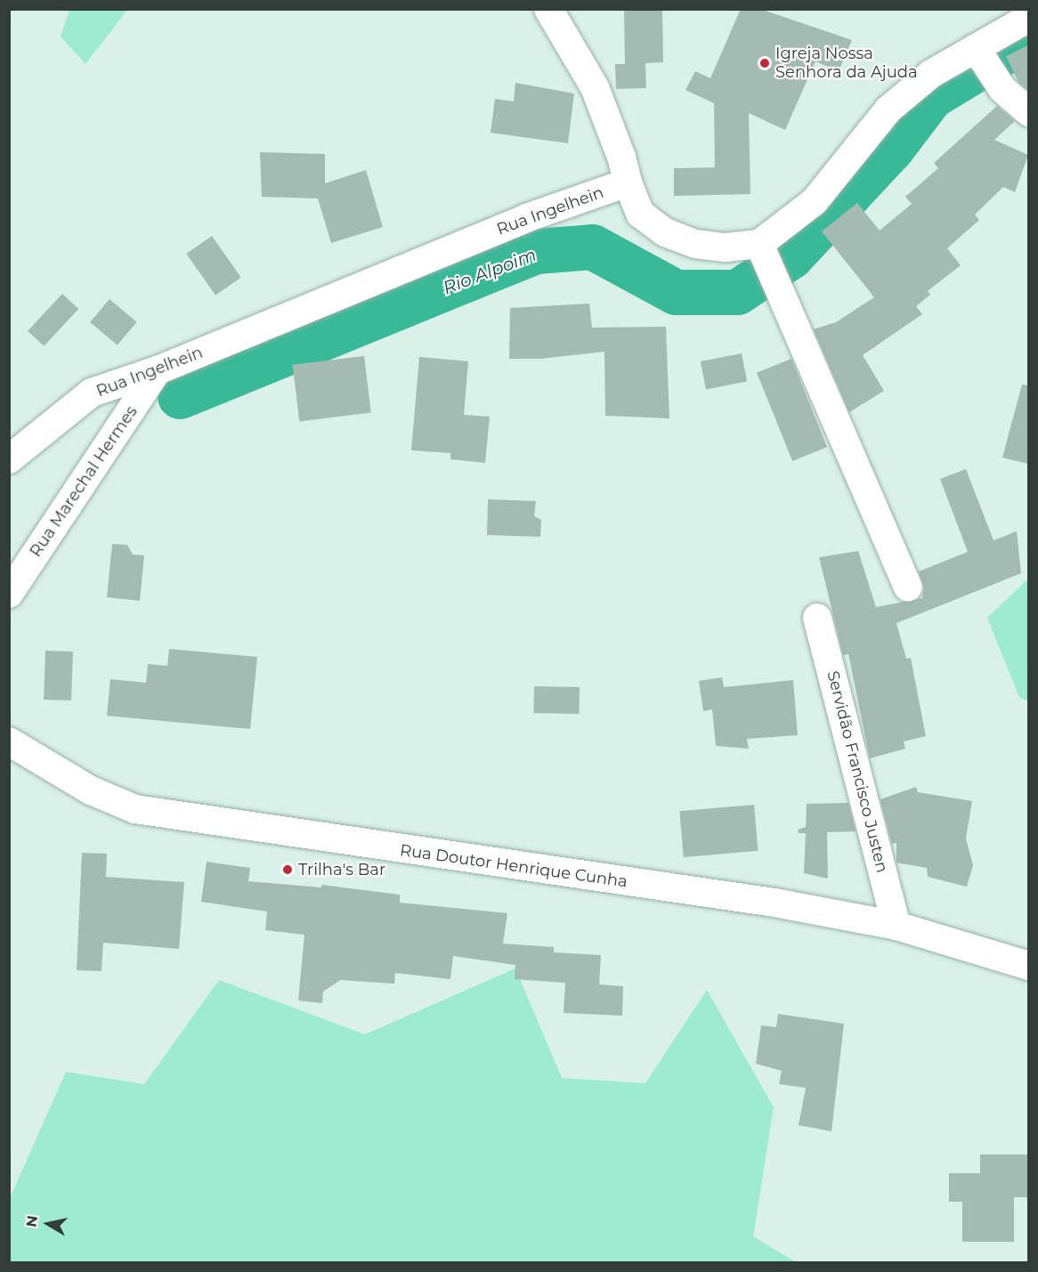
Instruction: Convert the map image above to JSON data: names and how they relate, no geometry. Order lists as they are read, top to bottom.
{
  "streets": {
    "street": [
      "Rua Ingelhein",
      "Rua Marechal Hermes",
      "Servidão Francisco Justen",
      "Rua Doutor Henrique Cunha"
    ]
  },
  "crossings": [
    ["Rua Ingelhein", "Rua Marechal Hermes"],
    ["Servidão Francisco Justen", "Rua Doutor Henrique Cunha"]
  ],
  "water": ["Rio Alpoim"],
  "places": ["Igreja Nossa Senhora da Ajuda", "Trilha's Bar"],
  "north": "left"
}
